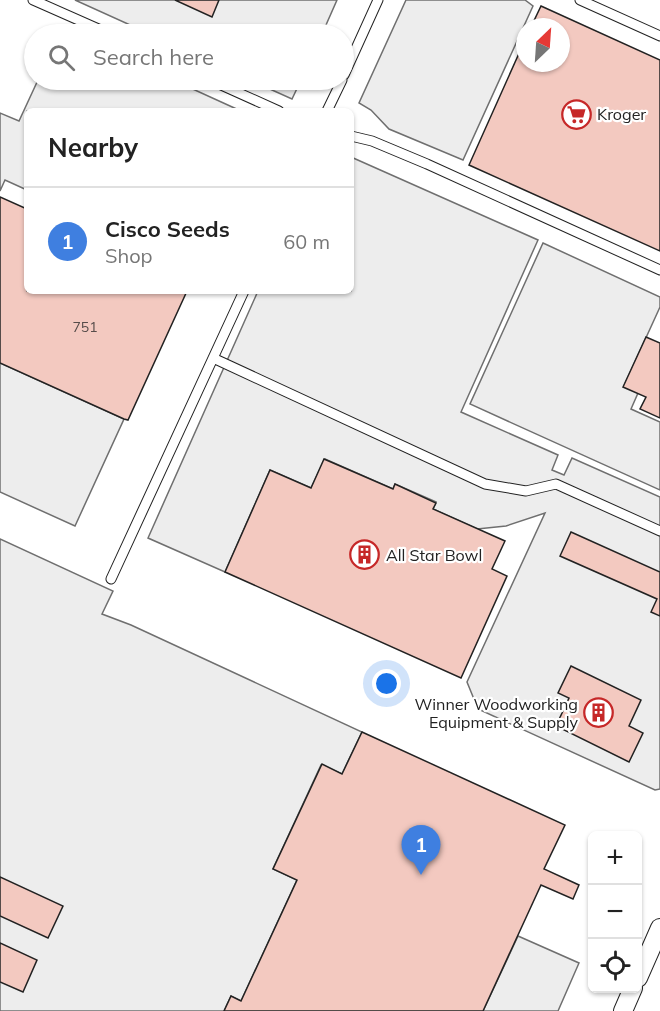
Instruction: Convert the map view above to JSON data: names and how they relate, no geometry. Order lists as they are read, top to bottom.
{
  "places": {
    "supermarket": ["Kroger"],
    "building": ["All Star Bowl", "Winner Woodworking Equipment & Supply"]
  },
  "house_numbers": ["751"],
  "north": "top right",
  "page": {
    "search": "Search here",
    "heading": "Nearby",
    "list": [
      {
        "mark": "1",
        "name": "Cisco Seeds",
        "note": "Shop",
        "value": "60 m"
      }
    ],
    "pins": "1",
    "map_buttons": ["+", "−"]
  }
}
